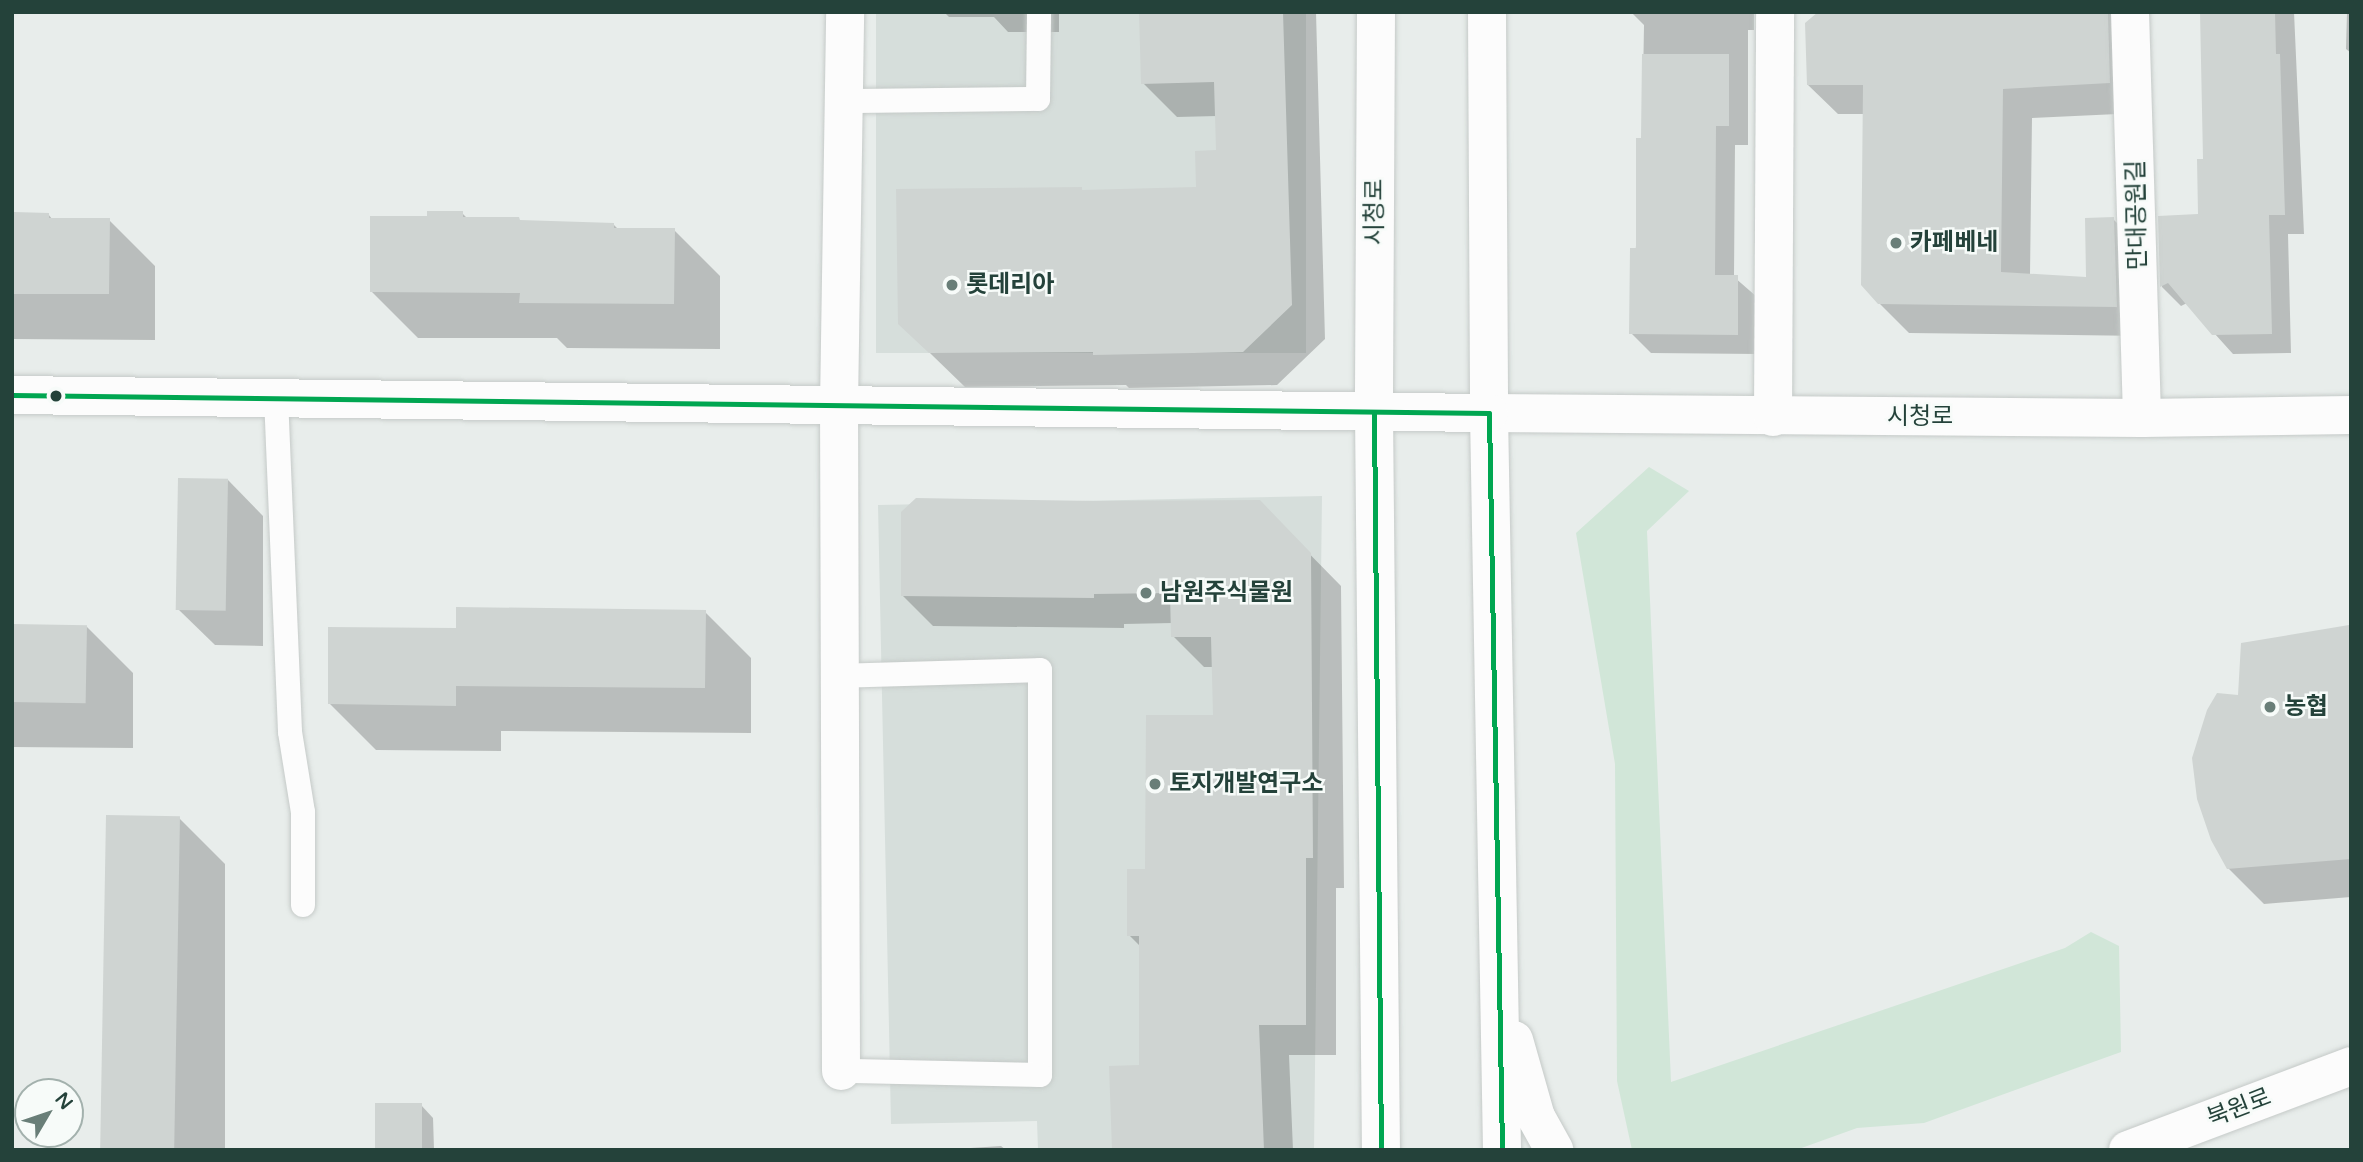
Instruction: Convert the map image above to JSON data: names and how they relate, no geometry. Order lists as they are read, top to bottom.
{
  "streets": {
    "street": ["시청로", "만대공원길", "북원로"]
  },
  "crossings": [
    ["시청로", "만대공원길"]
  ],
  "places": [
    "카페베네",
    "롯데리아",
    "남원주식물원",
    "농협",
    "토지개발연구소"
  ],
  "north": "top right"
}
